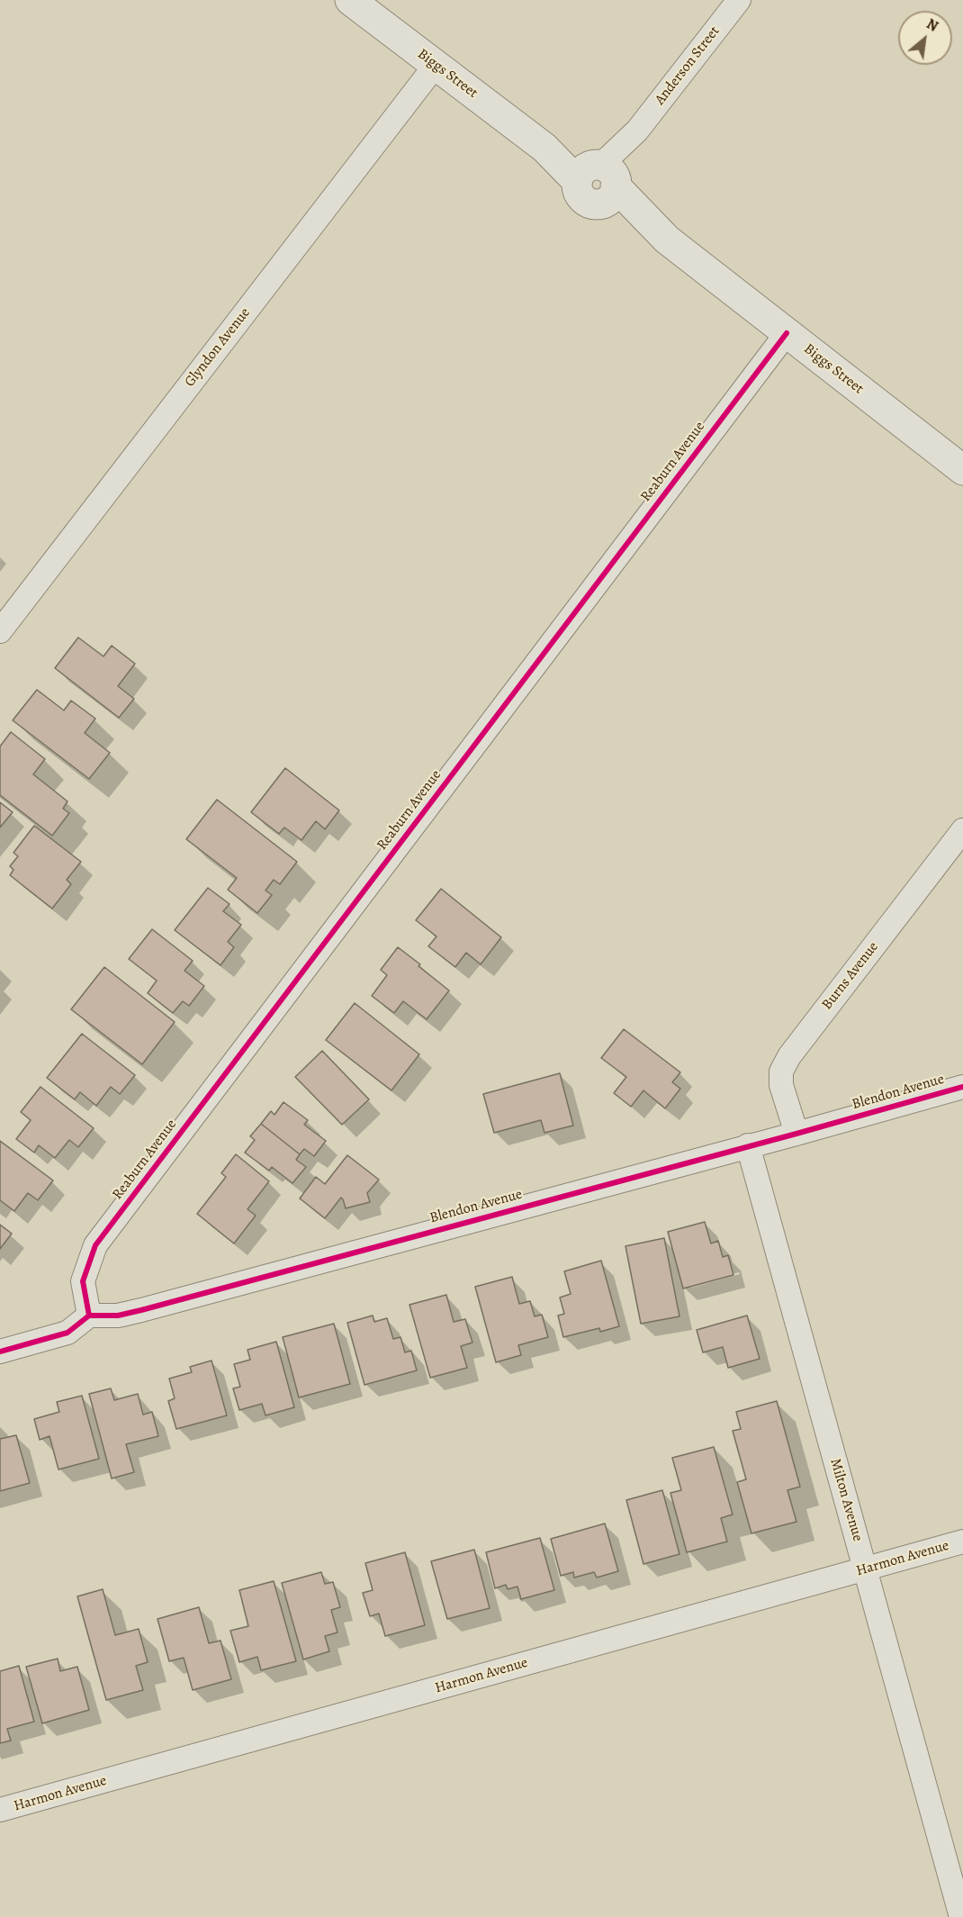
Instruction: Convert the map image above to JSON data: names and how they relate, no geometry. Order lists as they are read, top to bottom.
{
  "streets": {
    "street": [
      "Anderson Street",
      "Biggs Street",
      "Glyndon Avenue",
      "Reaburn Avenue",
      "Burns Avenue",
      "Blendon Avenue",
      "Milton Avenue",
      "Harmon Avenue"
    ]
  },
  "crossings": [
    ["Anderson Street", "Biggs Street"],
    ["Biggs Street", "Glyndon Avenue"],
    ["Biggs Street", "Reaburn Avenue"],
    ["Reaburn Avenue", "Blendon Avenue"],
    ["Burns Avenue", "Blendon Avenue"],
    ["Blendon Avenue", "Milton Avenue"],
    ["Milton Avenue", "Harmon Avenue"]
  ],
  "north": "top right"
}
